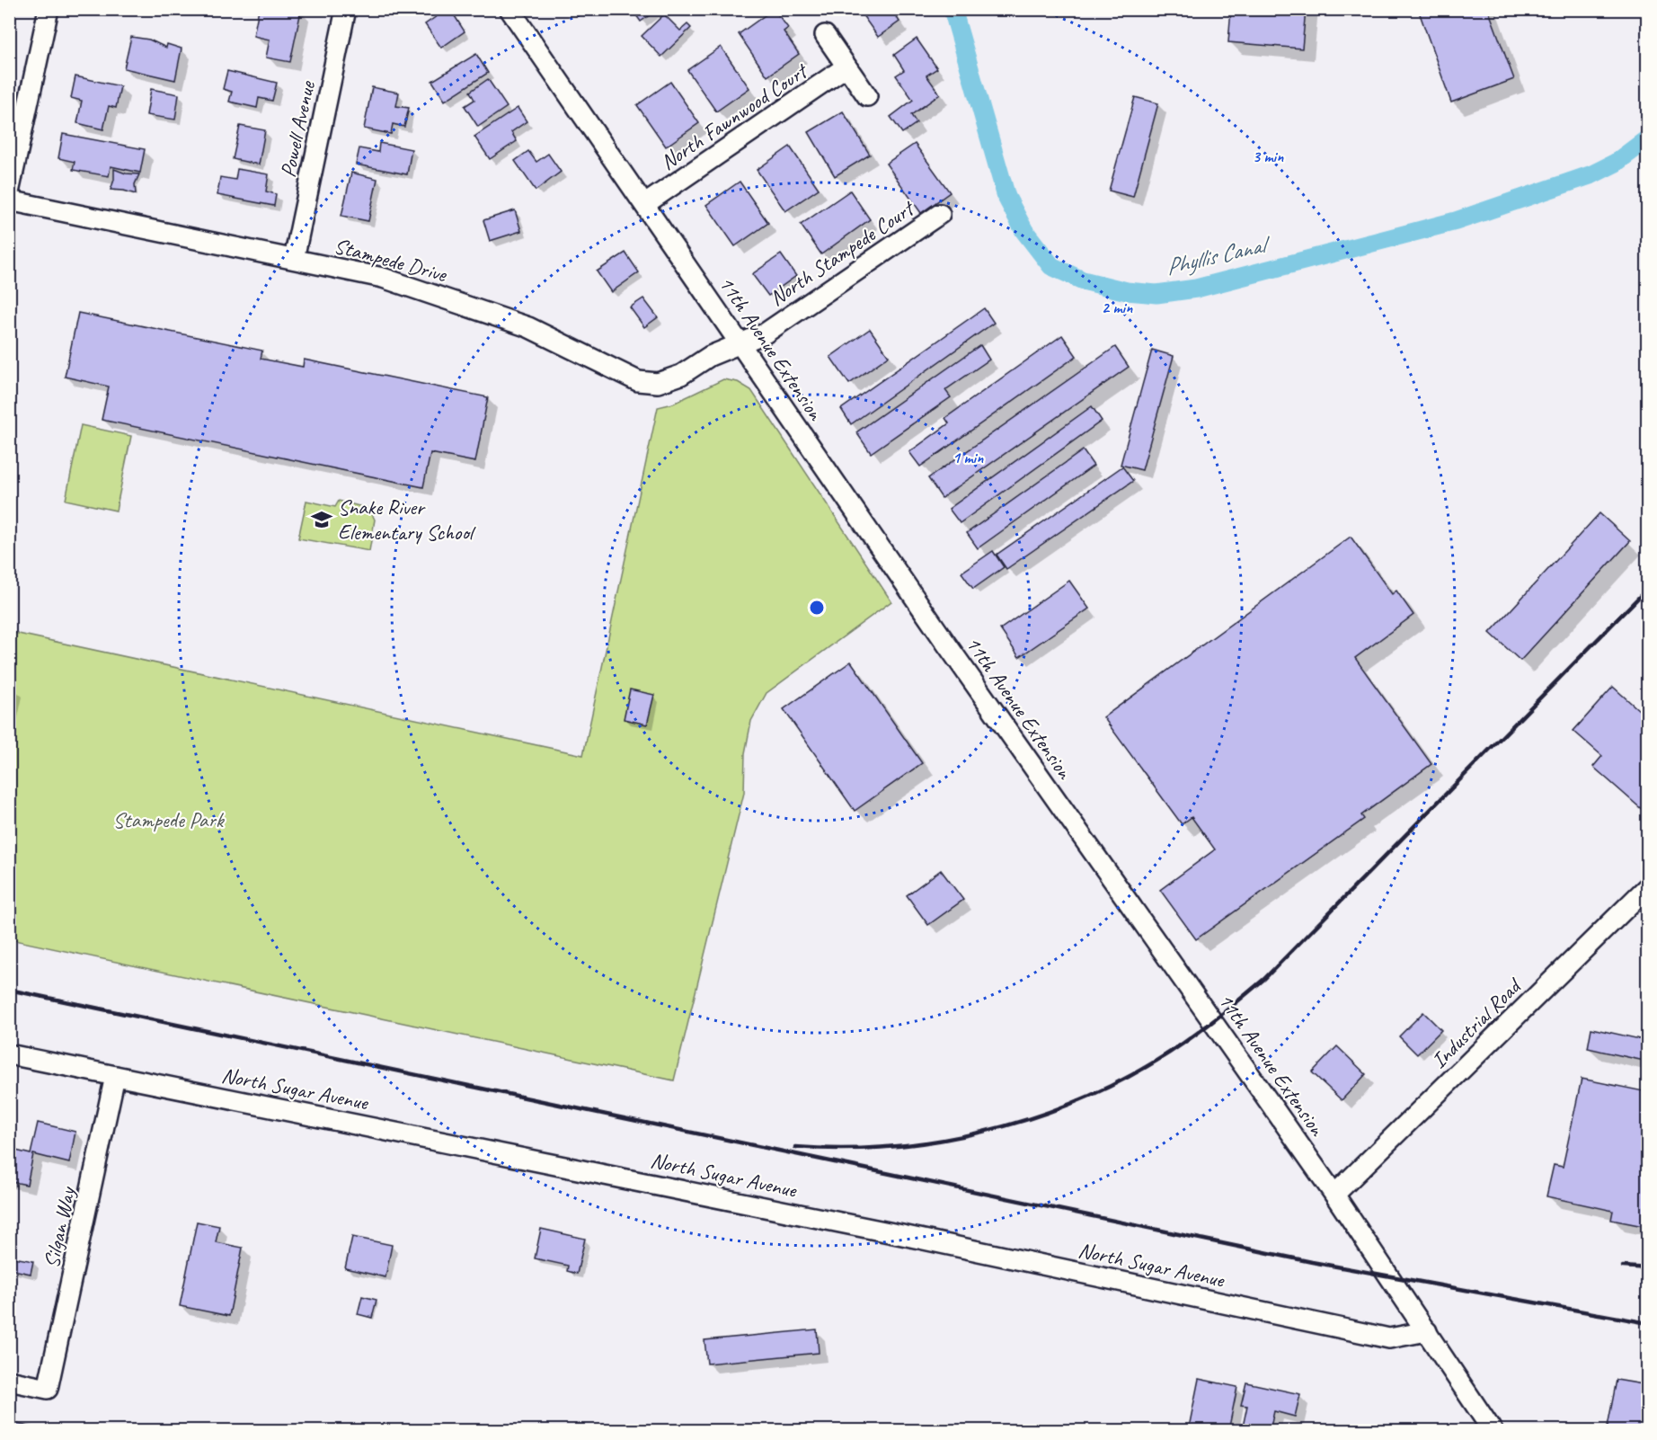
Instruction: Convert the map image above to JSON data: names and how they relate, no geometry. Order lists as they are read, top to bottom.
{
  "streets": {
    "street": [
      "North Fawnwood Court",
      "Powell Avenue",
      "North Stampede Court",
      "Stampede Drive",
      "11th Avenue Extension",
      "Industrial Road",
      "North Sugar Avenue",
      "Silgan Way"
    ]
  },
  "crossings": [
    ["North Fawnwood Court", "11th Avenue Extension"],
    ["Powell Avenue", "Stampede Drive"],
    ["North Stampede Court", "Stampede Drive"],
    ["North Stampede Court", "11th Avenue Extension"],
    ["Stampede Drive", "11th Avenue Extension"],
    ["11th Avenue Extension", "Industrial Road"],
    ["11th Avenue Extension", "North Sugar Avenue"],
    ["North Sugar Avenue", "Silgan Way"]
  ],
  "water": ["Phyllis Canal"],
  "parks": ["Stampede Park"],
  "places": {
    "school or university": ["Snake River Elementary School"]
  },
  "rings": ["3 min", "2 min", "1 min"]
}
